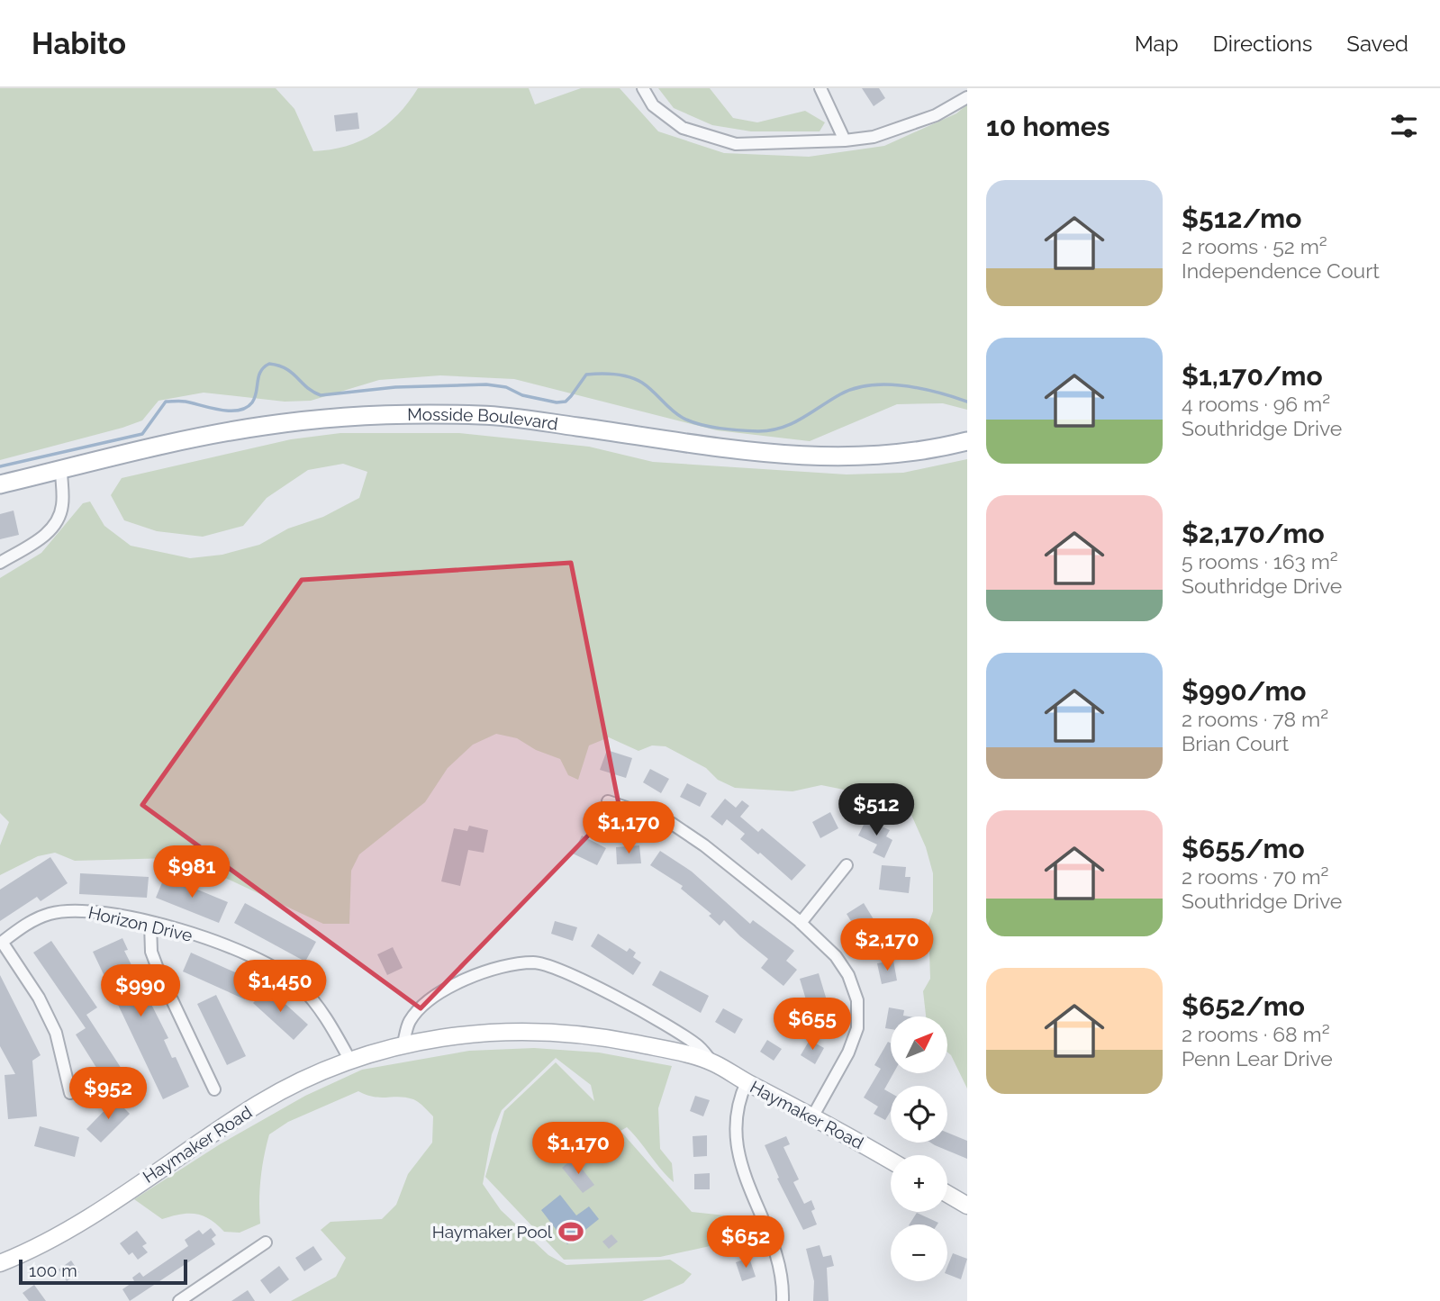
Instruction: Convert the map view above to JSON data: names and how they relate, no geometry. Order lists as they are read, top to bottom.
{
  "streets": {
    "main road": ["Mosside Boulevard", "Haymaker Road"],
    "street": ["Horizon Drive"]
  },
  "crossings": [
    ["Horizon Drive", "Haymaker Road"]
  ],
  "places": {
    "sports": ["Haymaker Pool"]
  },
  "scale_bar": "100 m",
  "north": "top right",
  "page": {
    "header": "Habito",
    "nav": ["Map", "Directions", "Saved"],
    "heading": "10 homes",
    "list": [
      {
        "name": "$512/mo",
        "note": "2 rooms · 52 m² · Independence Court"
      },
      {
        "name": "$1,170/mo",
        "note": "4 rooms · 96 m² · Southridge Drive"
      },
      {
        "name": "$2,170/mo",
        "note": "5 rooms · 163 m² · Southridge Drive"
      },
      {
        "name": "$990/mo",
        "note": "2 rooms · 78 m² · Brian Court"
      },
      {
        "name": "$655/mo",
        "note": "2 rooms · 70 m² · Southridge Drive"
      },
      {
        "name": "$652/mo",
        "note": "2 rooms · 68 m² · Penn Lear Drive"
      }
    ],
    "price": [
      "$512",
      "$1,170",
      "$981",
      "$2,170",
      "$1,450",
      "$990",
      "$655",
      "$952",
      "$1,170",
      "$652"
    ],
    "map_buttons": ["+", "−"],
    "scale": "100 m"
  }
}
